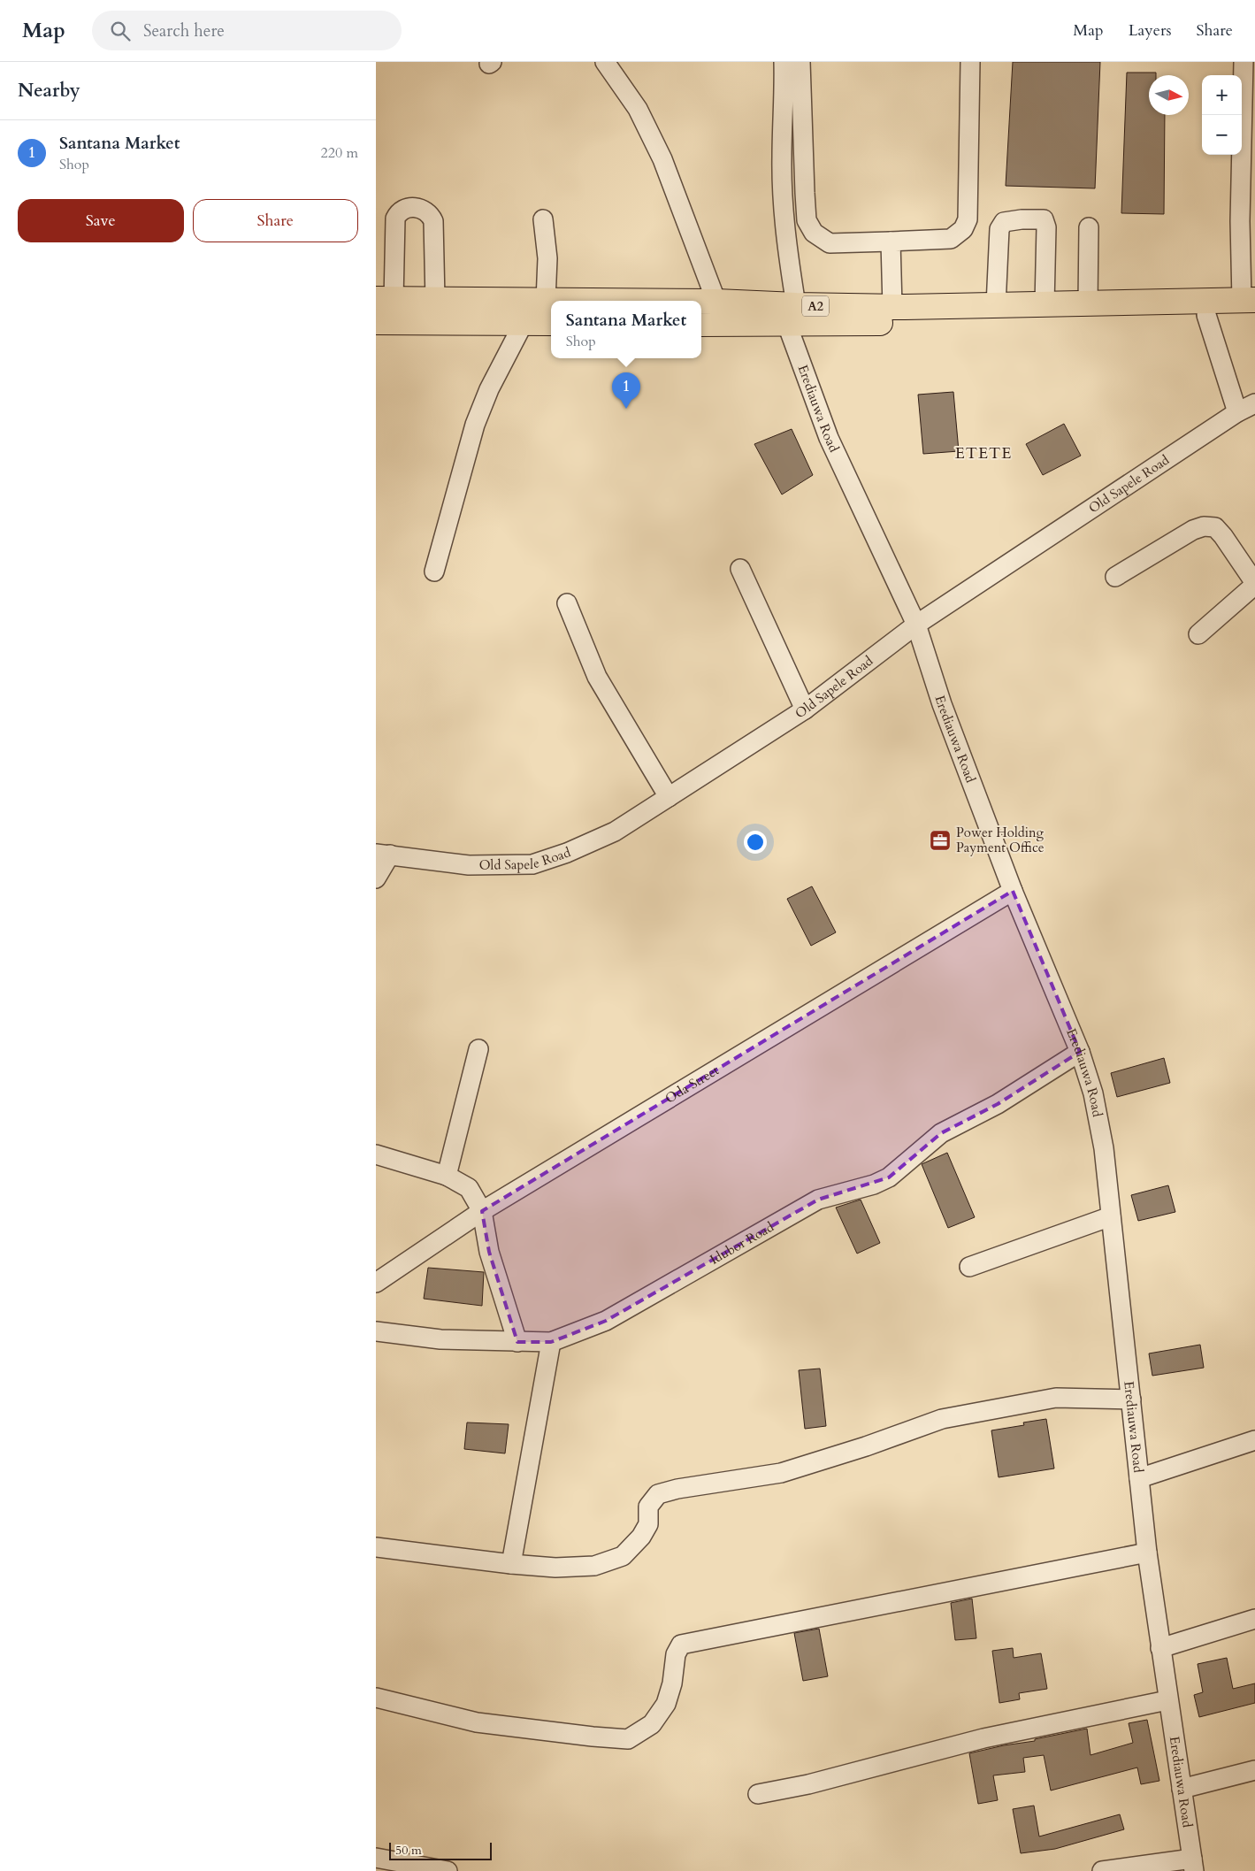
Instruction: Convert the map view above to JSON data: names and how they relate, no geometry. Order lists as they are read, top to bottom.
{
  "streets": {
    "highway": ["A2"],
    "street": [
      "Erediauwa Road",
      "Old Sapele Road",
      "Oda Street",
      "Idubor Road"
    ]
  },
  "crossings": [
    ["A2", "Erediauwa Road"],
    ["Erediauwa Road", "Old Sapele Road"],
    ["Erediauwa Road", "Oda Street"],
    ["Erediauwa Road", "Idubor Road"]
  ],
  "districts": ["ETETE"],
  "places": {
    "office": ["Power Holding Payment Office"]
  },
  "scale_bar": "50 m",
  "north": "right",
  "page": {
    "header": "Map",
    "search": "Search here",
    "nav": ["Map", "Layers", "Share"],
    "heading": "Nearby",
    "map_buttons": ["+", "−"],
    "list": [
      {
        "mark": "1",
        "name": "Santana Market",
        "note": "Shop",
        "value": "220 m"
      }
    ],
    "buttons": ["Save", "Share"],
    "popup": ["Santana Market", "Shop"],
    "pins": "1",
    "scale": "50 m"
  }
}
